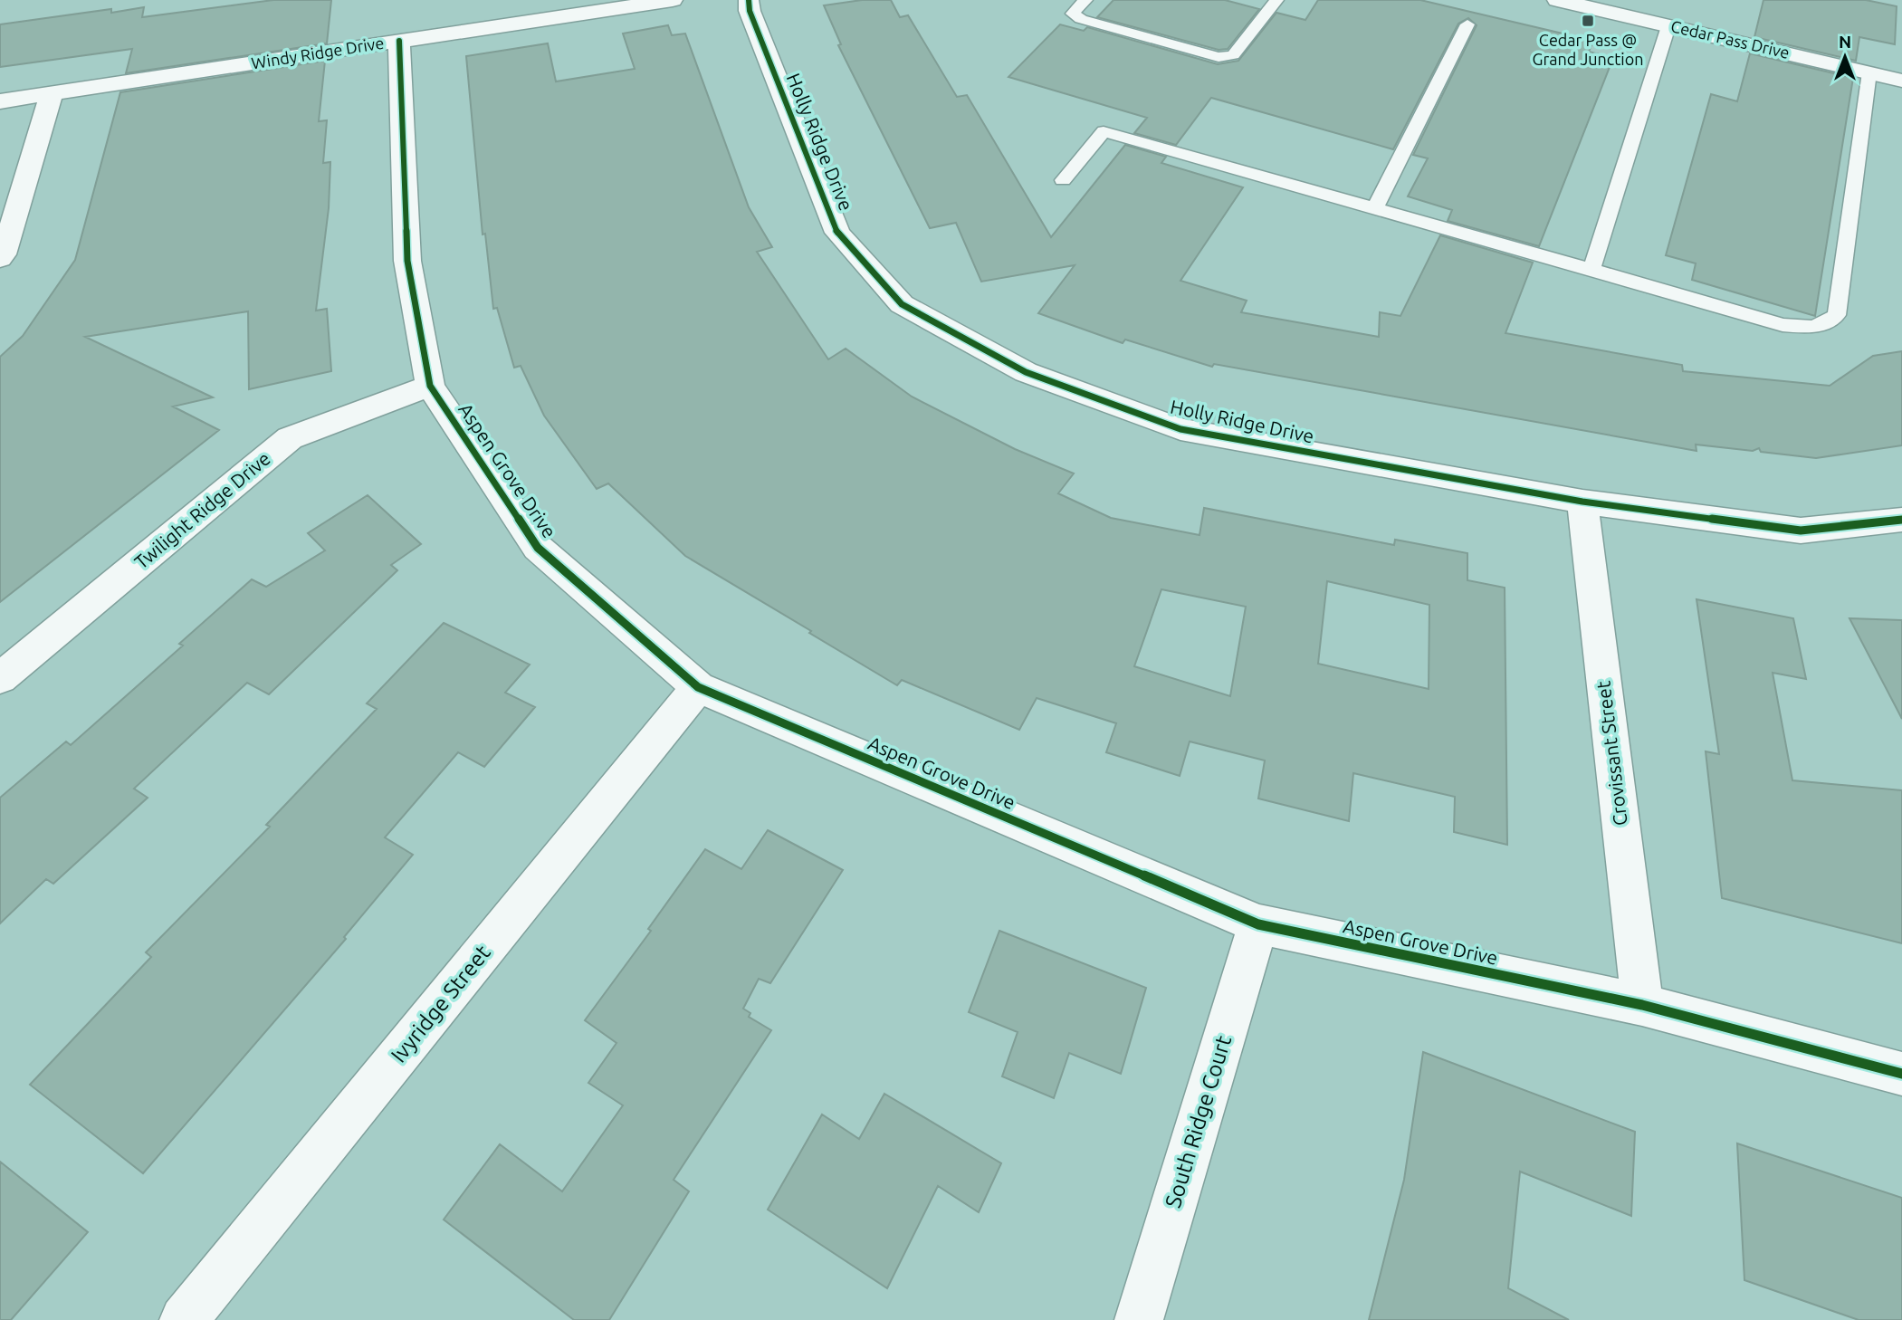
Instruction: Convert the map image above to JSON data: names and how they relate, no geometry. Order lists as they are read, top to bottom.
{
  "streets": {
    "street": [
      "Cedar Pass Drive",
      "Windy Ridge Drive",
      "Holly Ridge Drive",
      "Aspen Grove Drive",
      "Twilight Ridge Drive",
      "Crovissant Street",
      "Ivyridge Street",
      "South Ridge Court"
    ]
  },
  "crossings": [
    ["Windy Ridge Drive", "Aspen Grove Drive"],
    ["Holly Ridge Drive", "Crovissant Street"],
    ["Aspen Grove Drive", "Twilight Ridge Drive"],
    ["Aspen Grove Drive", "Crovissant Street"],
    ["Aspen Grove Drive", "Ivyridge Street"],
    ["Aspen Grove Drive", "South Ridge Court"]
  ],
  "places": {
    "transit": ["Cedar Pass @ Grand Junction"]
  },
  "north": "top"
}
